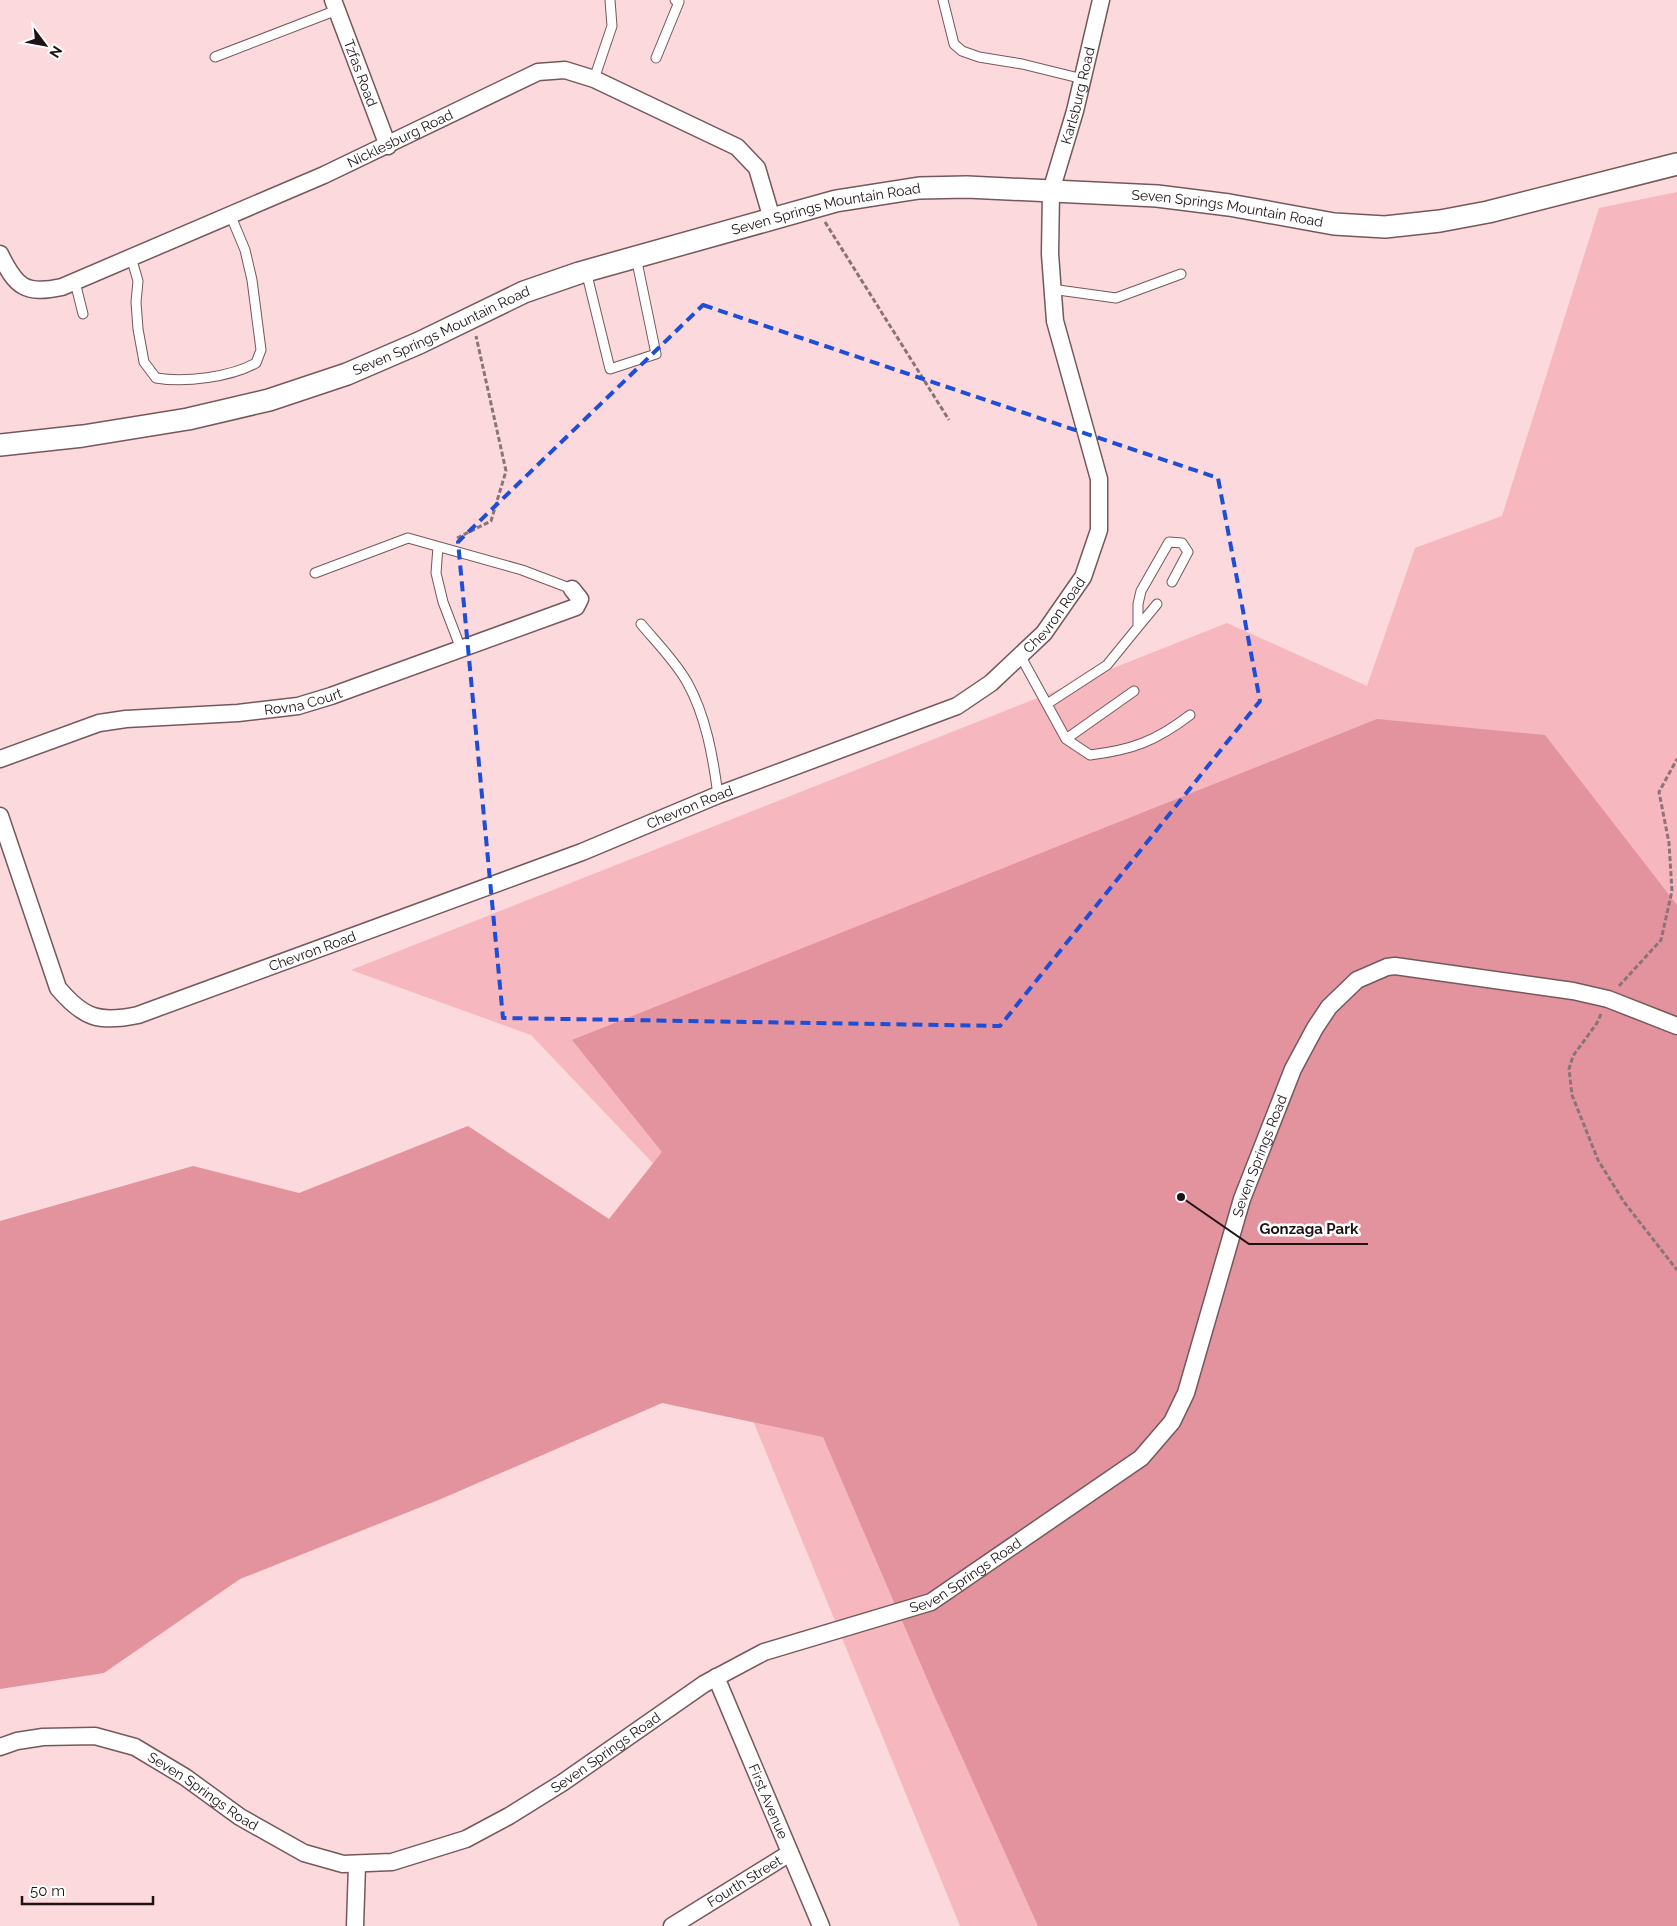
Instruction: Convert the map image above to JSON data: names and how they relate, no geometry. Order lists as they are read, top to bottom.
{
  "streets": {
    "street": [
      "Tzfas Road",
      "Karlsburg Road",
      "Nicklesburg Road",
      "Seven Springs Mountain Road",
      "Chevron Road",
      "Rovna Court",
      "Seven Springs Road",
      "First Avenue",
      "Fourth Street"
    ]
  },
  "crossings": [
    ["Tzfas Road", "Nicklesburg Road"],
    ["Karlsburg Road", "Seven Springs Mountain Road"],
    ["Karlsburg Road", "Chevron Road"],
    ["Nicklesburg Road", "Seven Springs Mountain Road"],
    ["Seven Springs Mountain Road", "Chevron Road"],
    ["Seven Springs Road", "First Avenue"],
    ["First Avenue", "Fourth Street"]
  ],
  "places": ["Gonzaga Park"],
  "scale_bar": "50 m",
  "north": "bottom right"
}
